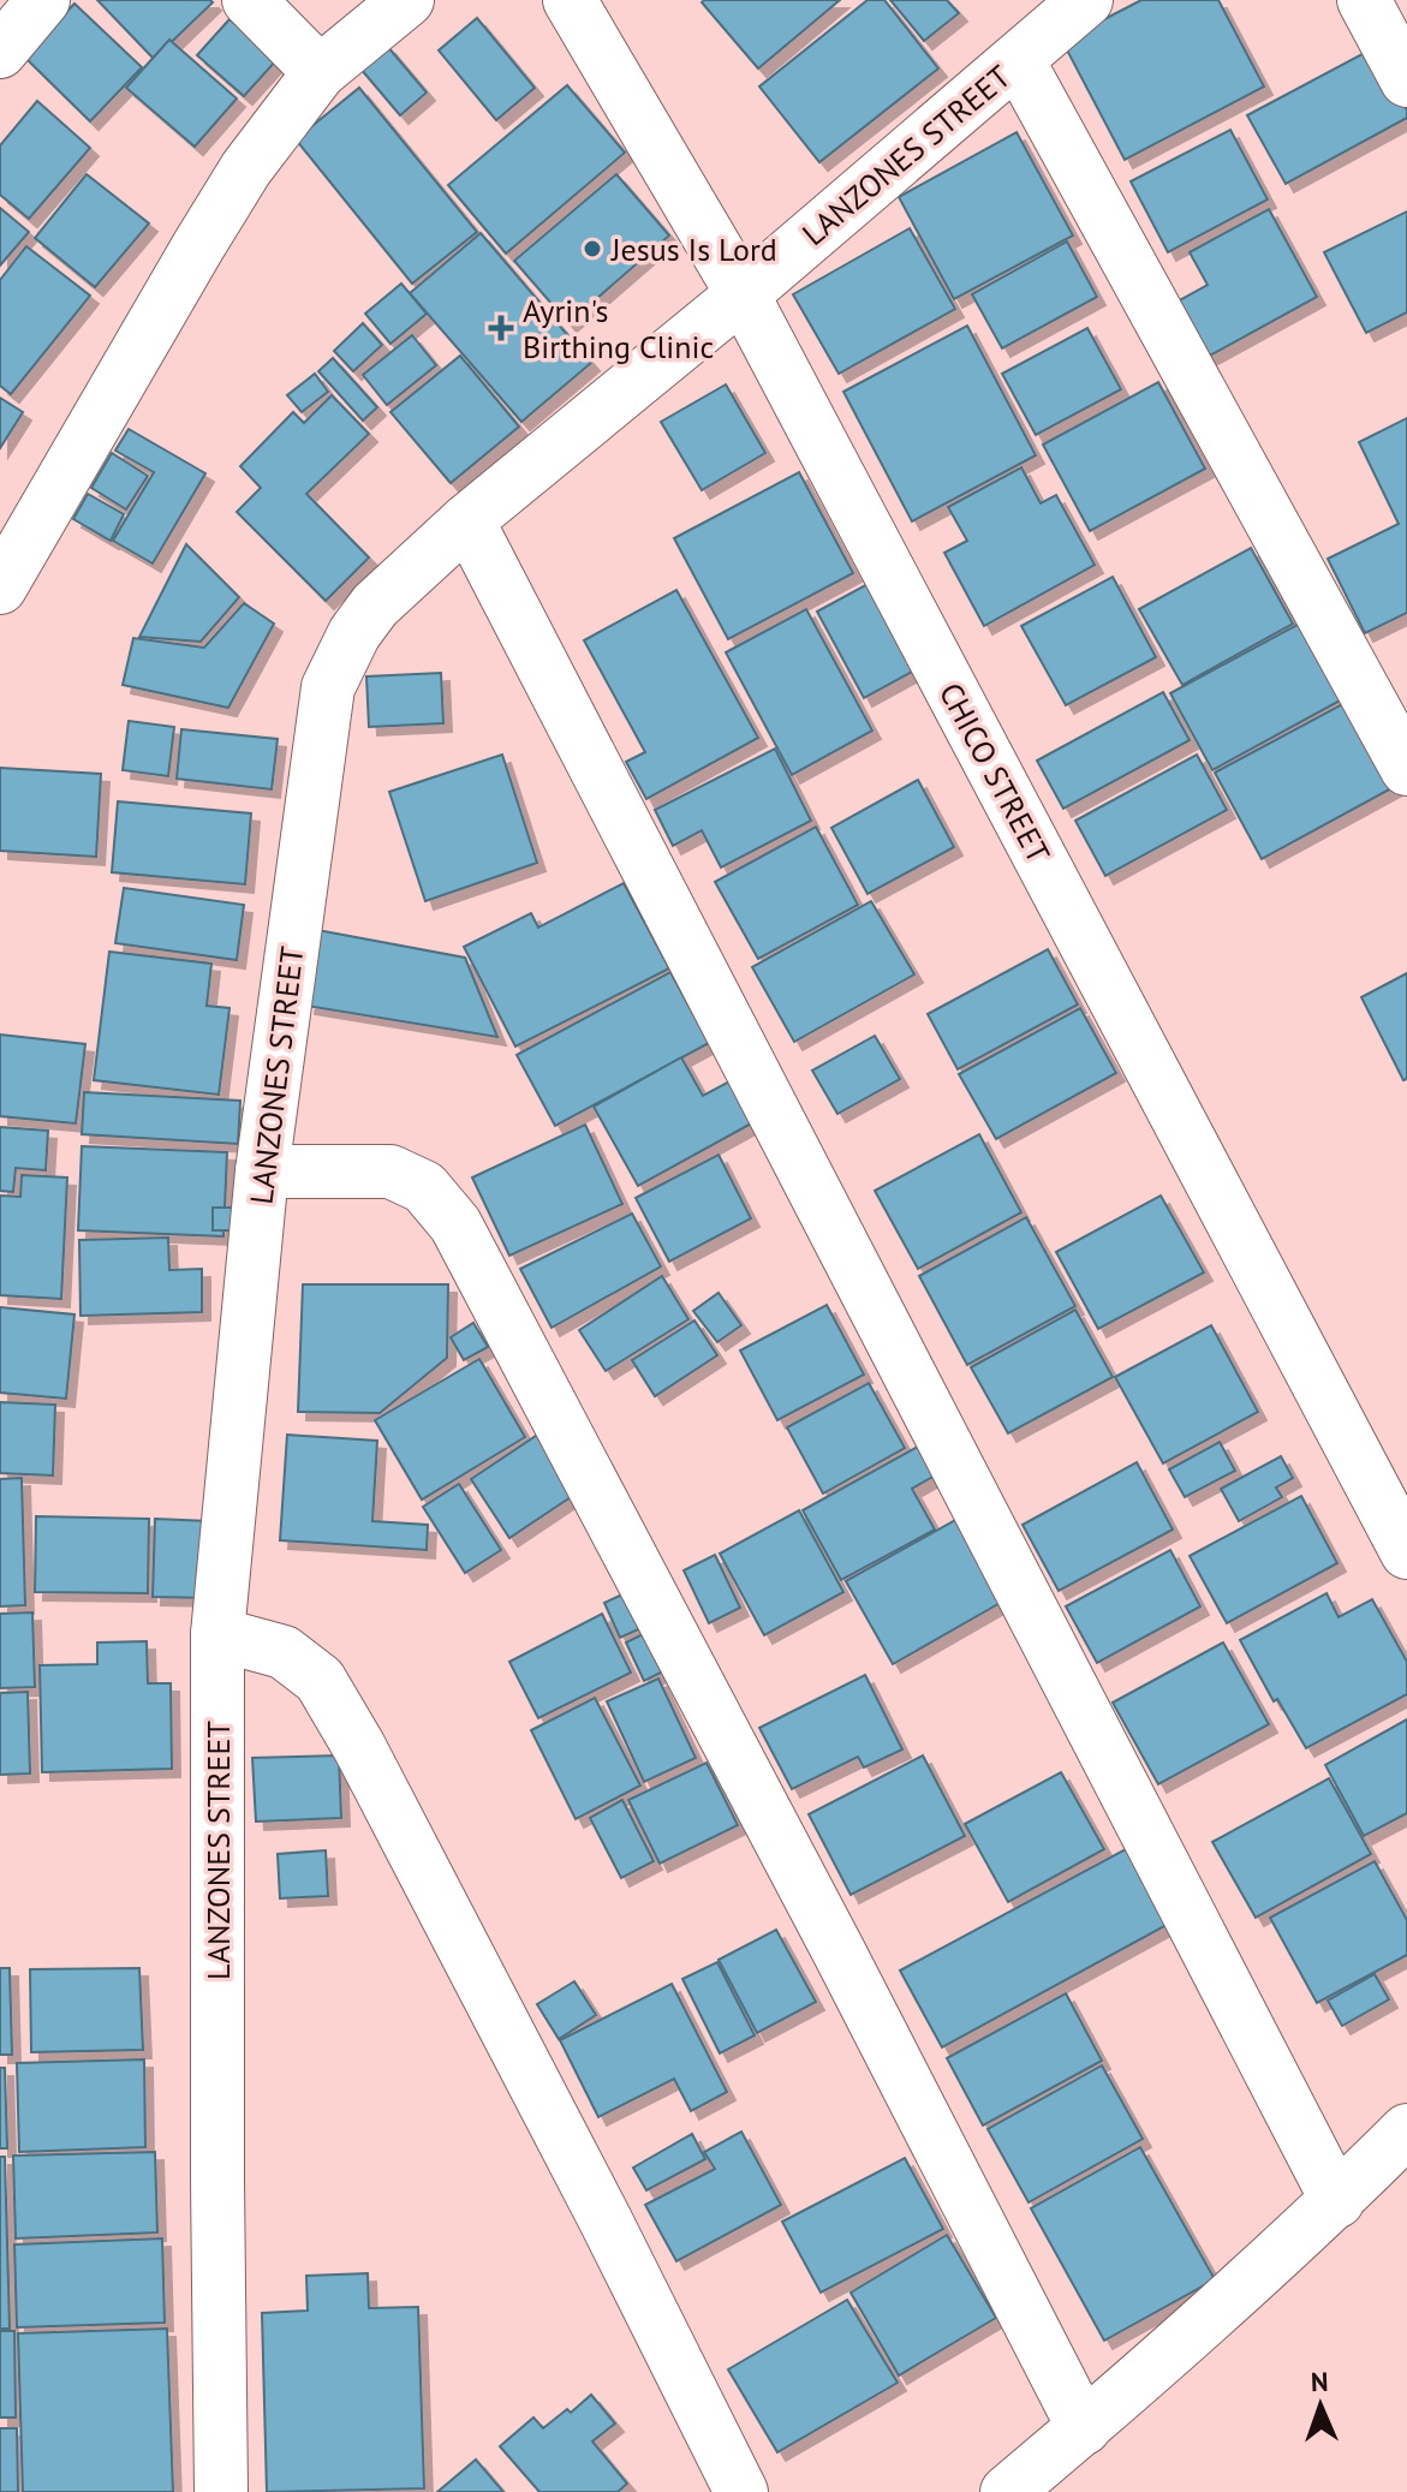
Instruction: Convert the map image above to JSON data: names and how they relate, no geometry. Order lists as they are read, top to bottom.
{
  "streets": {
    "street": ["LANZONES STREET", "CHICO STREET"]
  },
  "crossings": [
    ["LANZONES STREET", "CHICO STREET"]
  ],
  "places": {
    "other": ["Jesus Is Lord"],
    "health": ["Ayrin's Birthing Clinic"]
  },
  "north": "top"
}
